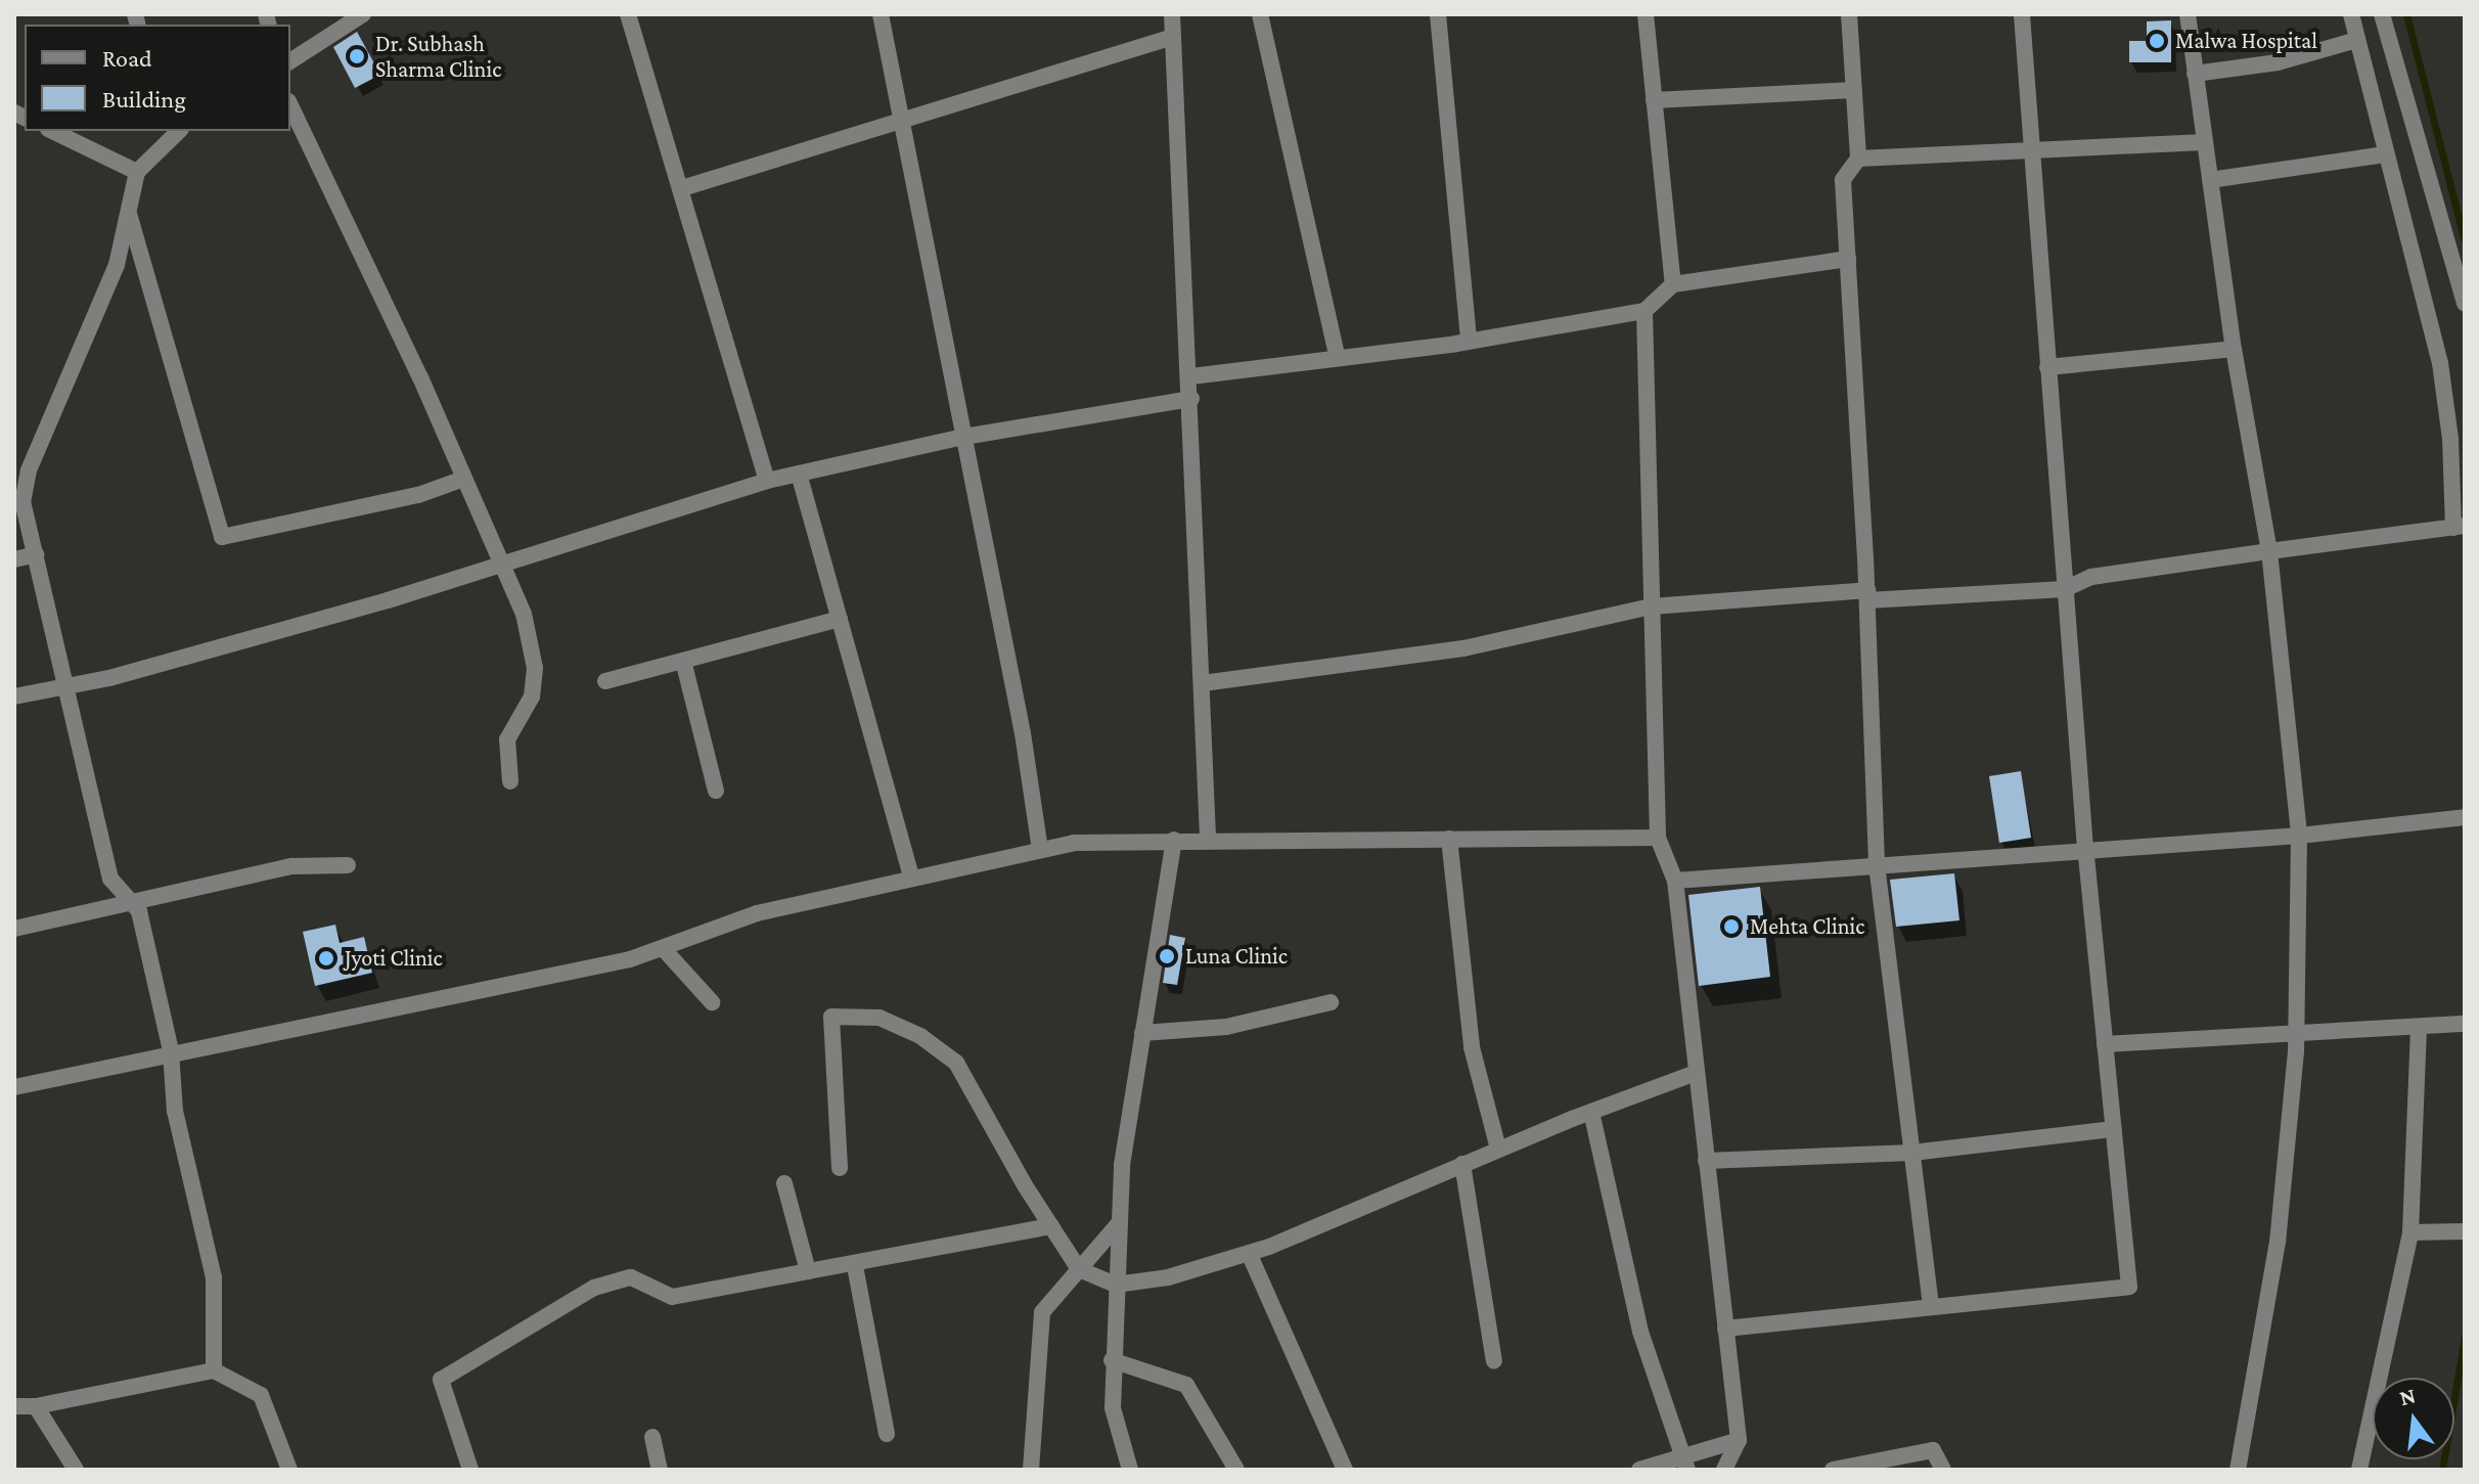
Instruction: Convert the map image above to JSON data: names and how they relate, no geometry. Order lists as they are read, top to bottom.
{
  "places": [
    "Malwa Hospital",
    "Dr. Subhash Sharma Clinic",
    "Mehta Clinic",
    "Luna Clinic",
    "Jyoti Clinic"
  ],
  "legend": ["Road", "Building"],
  "north": "top"
}
